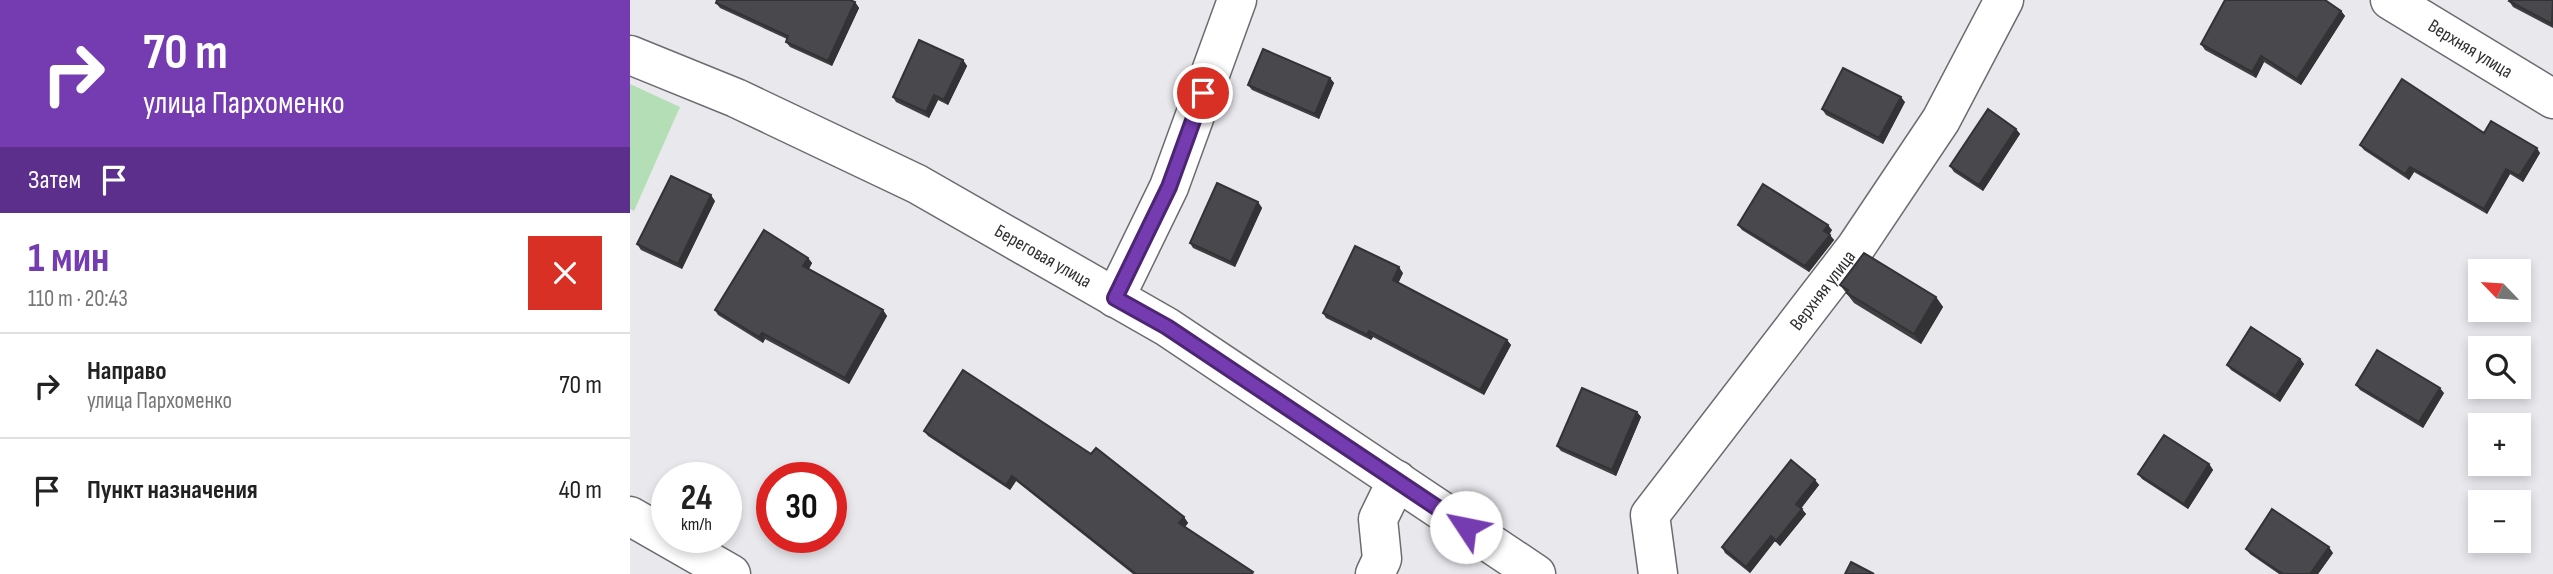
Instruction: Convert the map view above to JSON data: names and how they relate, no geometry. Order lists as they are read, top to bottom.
{
  "streets": {
    "street": ["Верхняя улица", "Береговая улица"]
  },
  "north": "top left",
  "page": {
    "turn": ["70 m", "улица Пархоменко"],
    "then": "Затем",
    "heading": ["1 мин", "110 m · 20:43"],
    "map_buttons": ["+", "−"],
    "list": [
      {
        "name": "Направо",
        "note": "улица Пархоменко",
        "value": "70 m"
      },
      {
        "name": "Пункт назначения",
        "value": "40 m"
      }
    ],
    "speed": "24 km/h",
    "limit": "30"
  }
}
